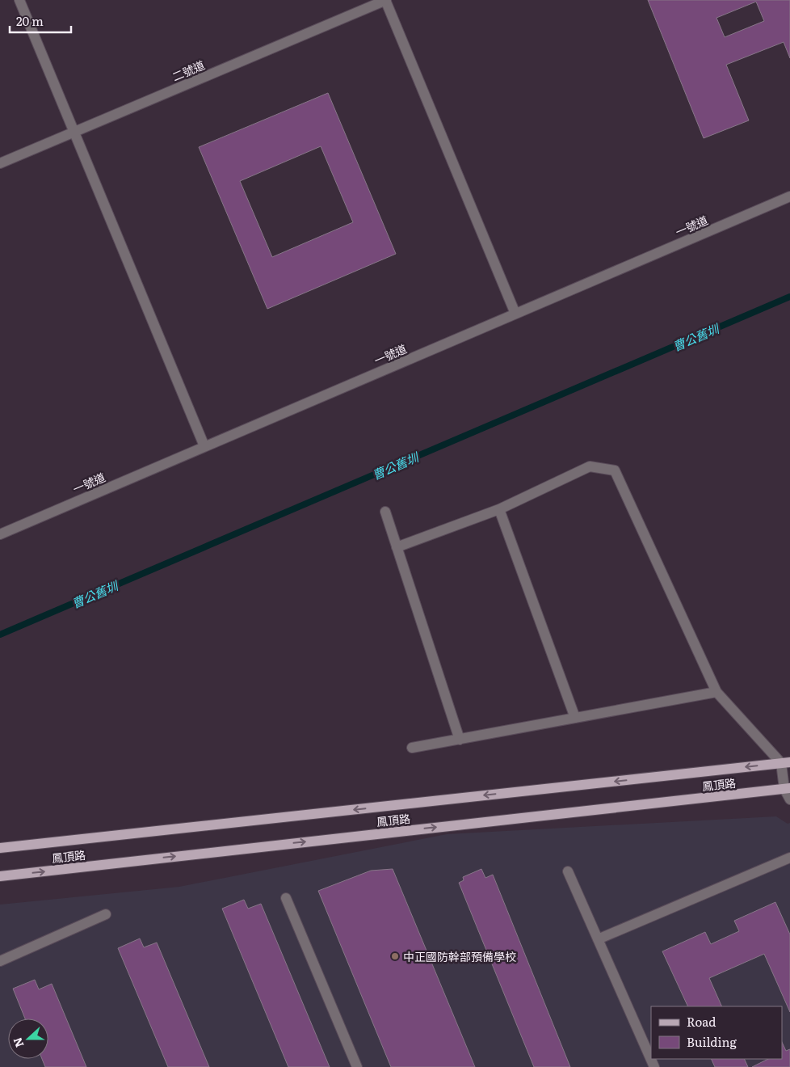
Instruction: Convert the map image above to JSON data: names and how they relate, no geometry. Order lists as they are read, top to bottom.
{
  "streets": {
    "main road": ["鳳頂路"],
    "street": ["二號道", "一號道"]
  },
  "water": ["曹公舊圳"],
  "places": ["中正國防幹部預備學校"],
  "legend": ["Road", "Building"],
  "scale_bar": "20 m",
  "north": "left"
}
